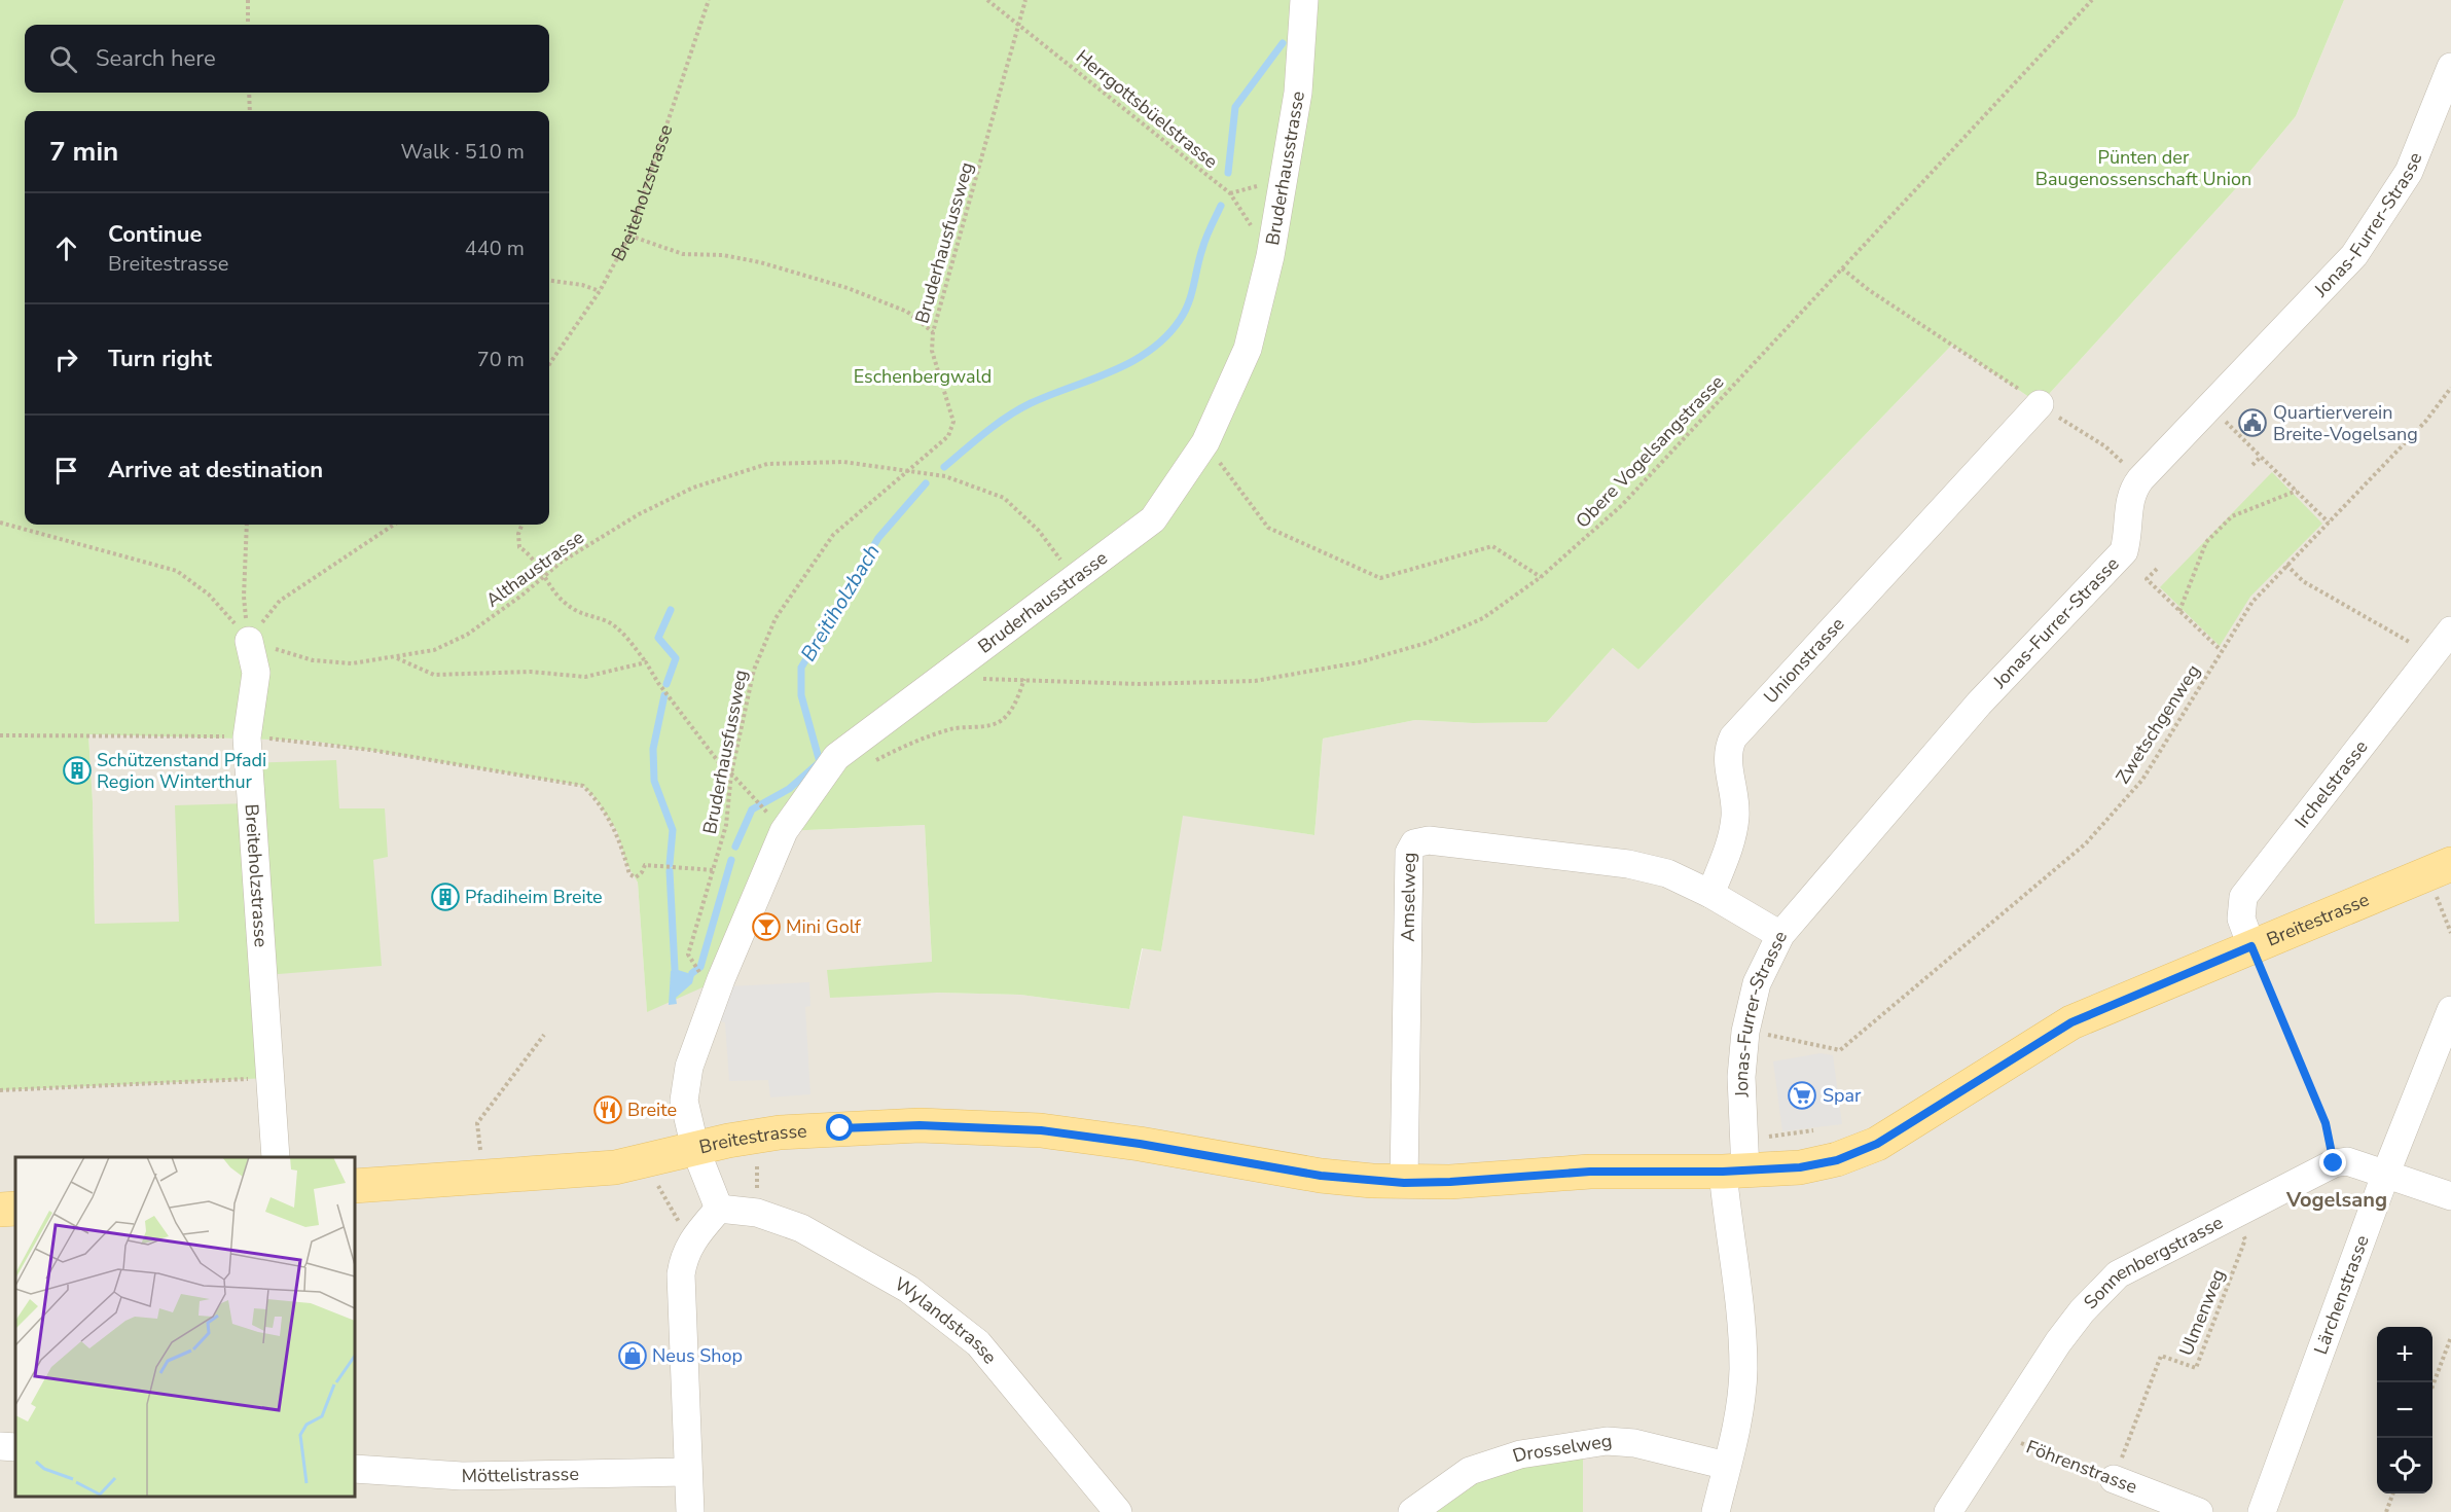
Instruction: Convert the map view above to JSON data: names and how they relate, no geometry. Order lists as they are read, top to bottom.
{
  "streets": {
    "main road": ["Breitestrasse"],
    "street": [
      "Bruderhausstrasse",
      "Breiteholzstrasse",
      "Jonas-Furrer-Strasse",
      "Unionstrasse",
      "Irchelstrasse",
      "Amselweg",
      "Sonnenbergstrasse",
      "Lärchenstrasse",
      "Wylandstrasse",
      "Drosselweg",
      "Föhrenstrasse",
      "Möttelistrasse"
    ],
    "path": [
      "Herrgottsbüelstrasse",
      "Bruderhausfussweg",
      "Obere Vogelsangstrasse",
      "Althaustrasse",
      "Zwetschgenweg",
      "Ulmenweg"
    ]
  },
  "crossings": [
    ["Herrgottsbüelstrasse", "Bruderhausstrasse"],
    ["Herrgottsbüelstrasse", "Bruderhausfussweg"],
    ["Bruderhausstrasse", "Althaustrasse"],
    ["Bruderhausstrasse", "Breitestrasse"],
    ["Bruderhausstrasse", "Wylandstrasse"],
    ["Breiteholzstrasse", "Althaustrasse"],
    ["Jonas-Furrer-Strasse", "Zwetschgenweg"],
    ["Jonas-Furrer-Strasse", "Breitestrasse"],
    ["Jonas-Furrer-Strasse", "Drosselweg"],
    ["Bruderhausfussweg", "Althaustrasse"],
    ["Unionstrasse", "Amselweg"],
    ["Irchelstrasse", "Breitestrasse"],
    ["Amselweg", "Breitestrasse"],
    ["Sonnenbergstrasse", "Ulmenweg"],
    ["Sonnenbergstrasse", "Föhrenstrasse"],
    ["Ulmenweg", "Föhrenstrasse"]
  ],
  "districts": ["Vogelsang"],
  "water": ["Breitiholzbach"],
  "parks": ["Pünten der Baugenossenschaft Union", "Eschenbergwald"],
  "places": {
    "public building": ["Quartierverein Breite-Vogelsang"],
    "building": ["Schützenstand Pfadi Region Winterthur", "Pfadiheim Breite"],
    "bar": ["Mini Golf"],
    "supermarket": ["Spar"],
    "restaurant": ["Breite"],
    "shop": ["Neus Shop"]
  },
  "page": {
    "search": "Search here",
    "heading": ["7 min", "Walk · 510 m"],
    "list": [
      ["Continue", "Breitestrasse", "440 m"],
      ["Turn right", "70 m"],
      "Arrive at destination"
    ],
    "map_buttons": ["+", "−"]
  }
}
